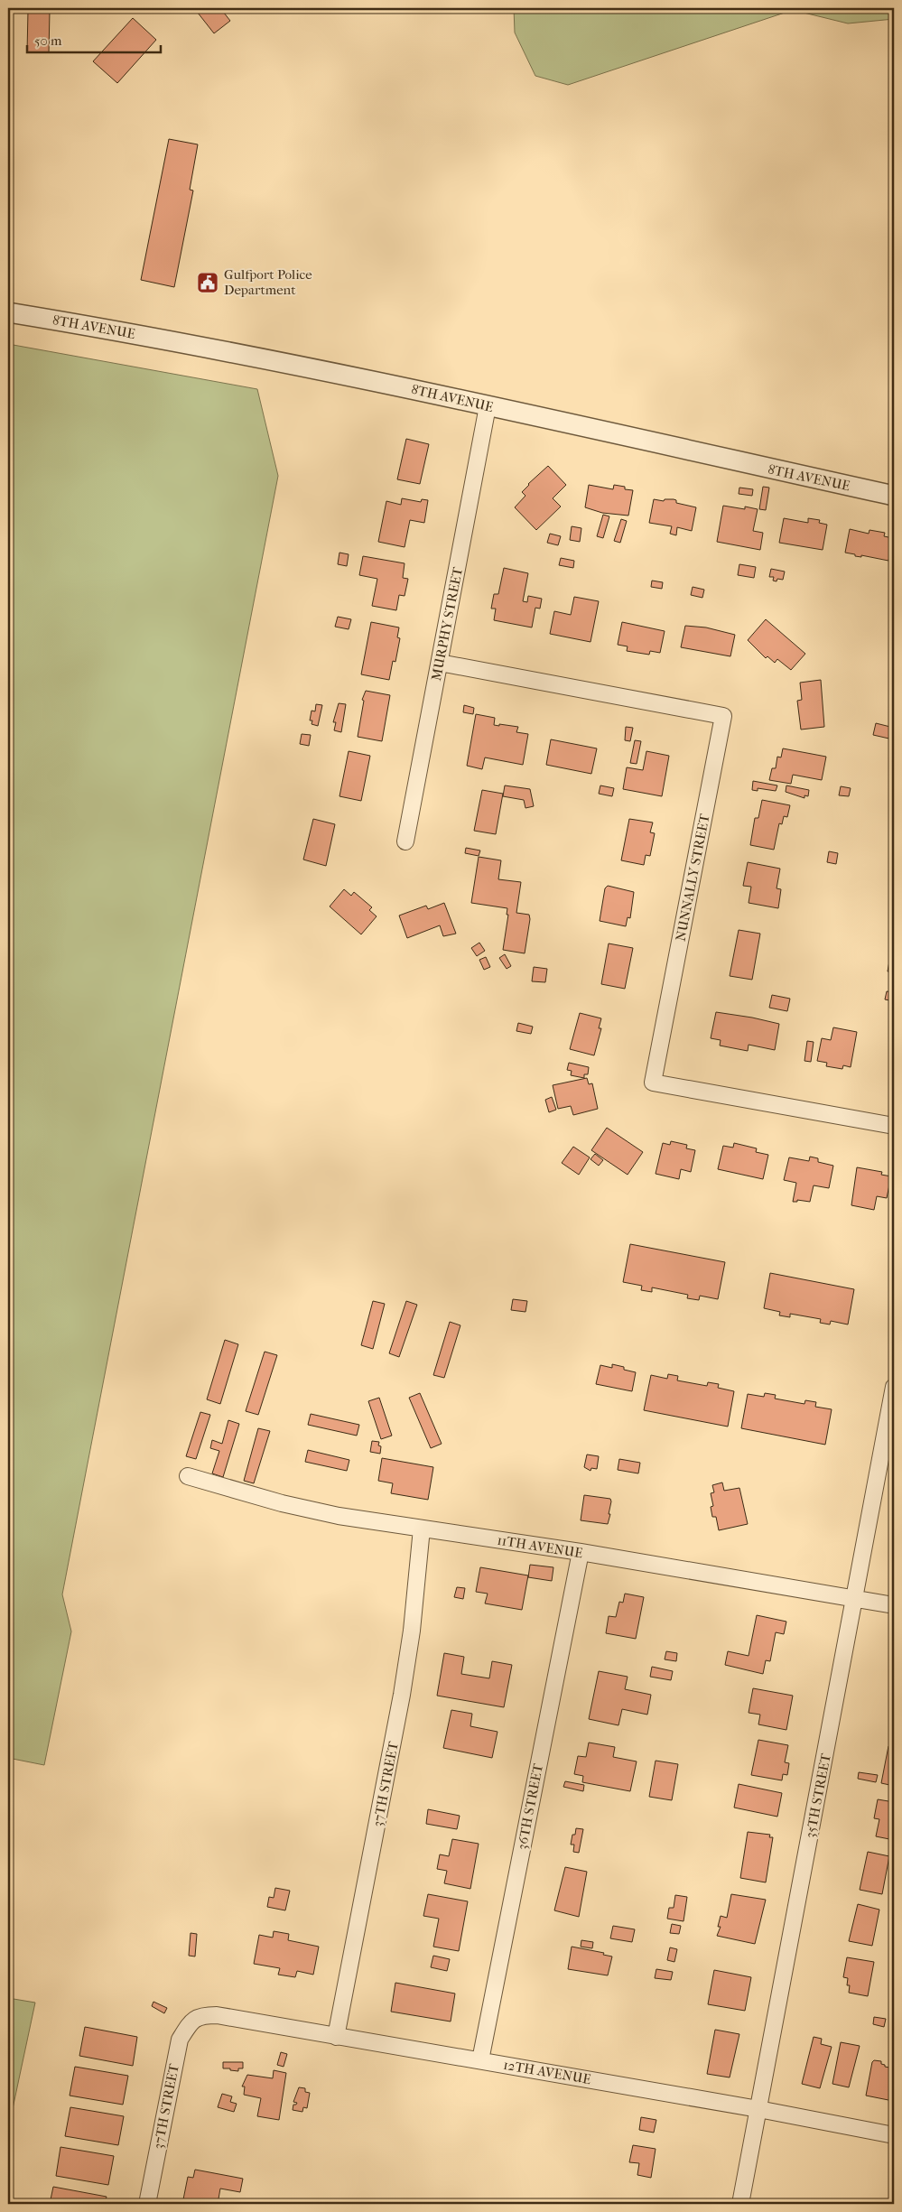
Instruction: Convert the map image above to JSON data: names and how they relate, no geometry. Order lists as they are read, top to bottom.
{
  "streets": {
    "street": [
      "8TH AVENUE",
      "MURPHY STREET",
      "NUNNALLY STREET",
      "11TH AVENUE",
      "37TH STREET",
      "35TH STREET",
      "36TH STREET",
      "12TH AVENUE"
    ]
  },
  "crossings": [
    ["8TH AVENUE", "MURPHY STREET"],
    ["MURPHY STREET", "NUNNALLY STREET"],
    ["11TH AVENUE", "37TH STREET"],
    ["11TH AVENUE", "35TH STREET"],
    ["11TH AVENUE", "36TH STREET"],
    ["37TH STREET", "12TH AVENUE"],
    ["35TH STREET", "12TH AVENUE"],
    ["36TH STREET", "12TH AVENUE"]
  ],
  "places": {
    "public building": ["Gulfport Police Department"]
  },
  "scale_bar": "50 m"
}
